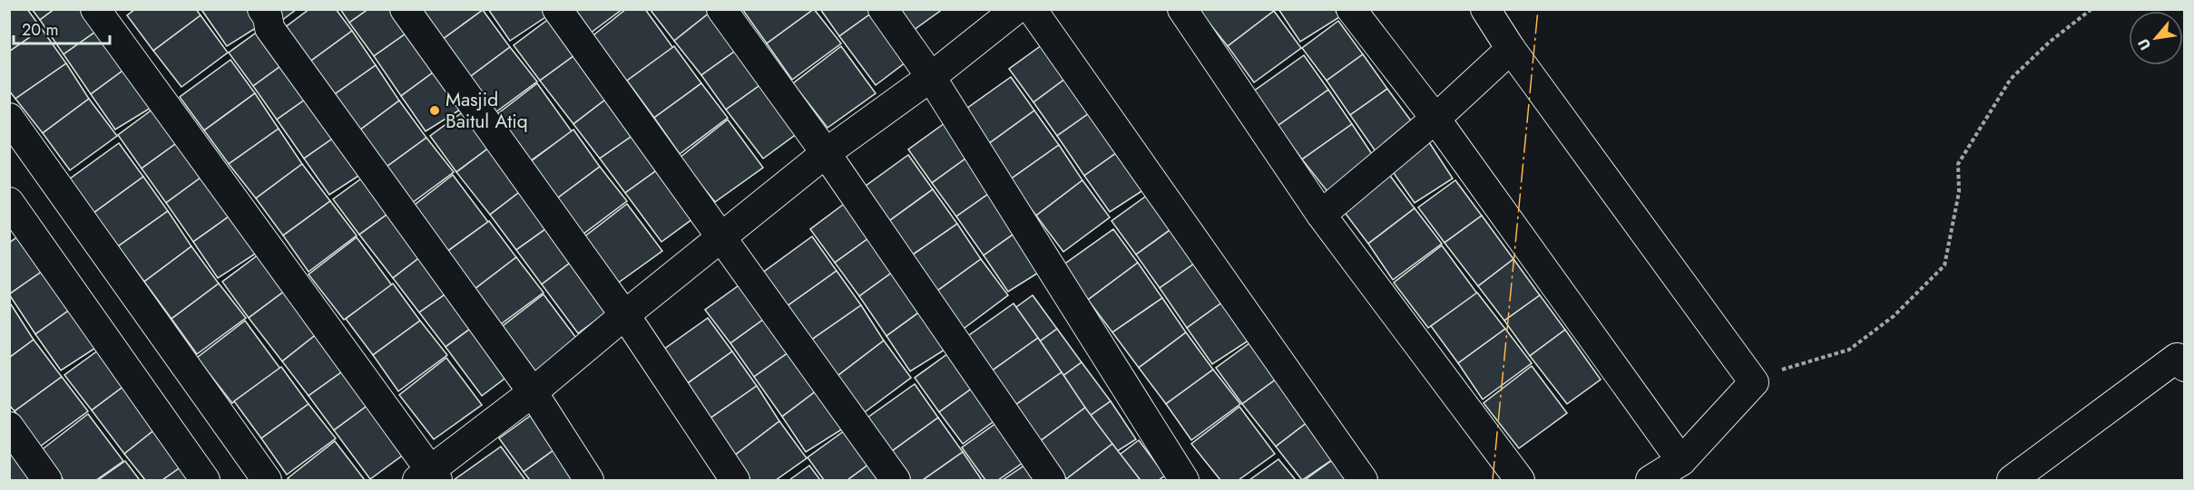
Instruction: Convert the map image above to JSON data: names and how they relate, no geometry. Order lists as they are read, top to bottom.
{
  "places": ["Masjid Baitul Atiq"],
  "scale_bar": "20 m",
  "north": "bottom left"
}
